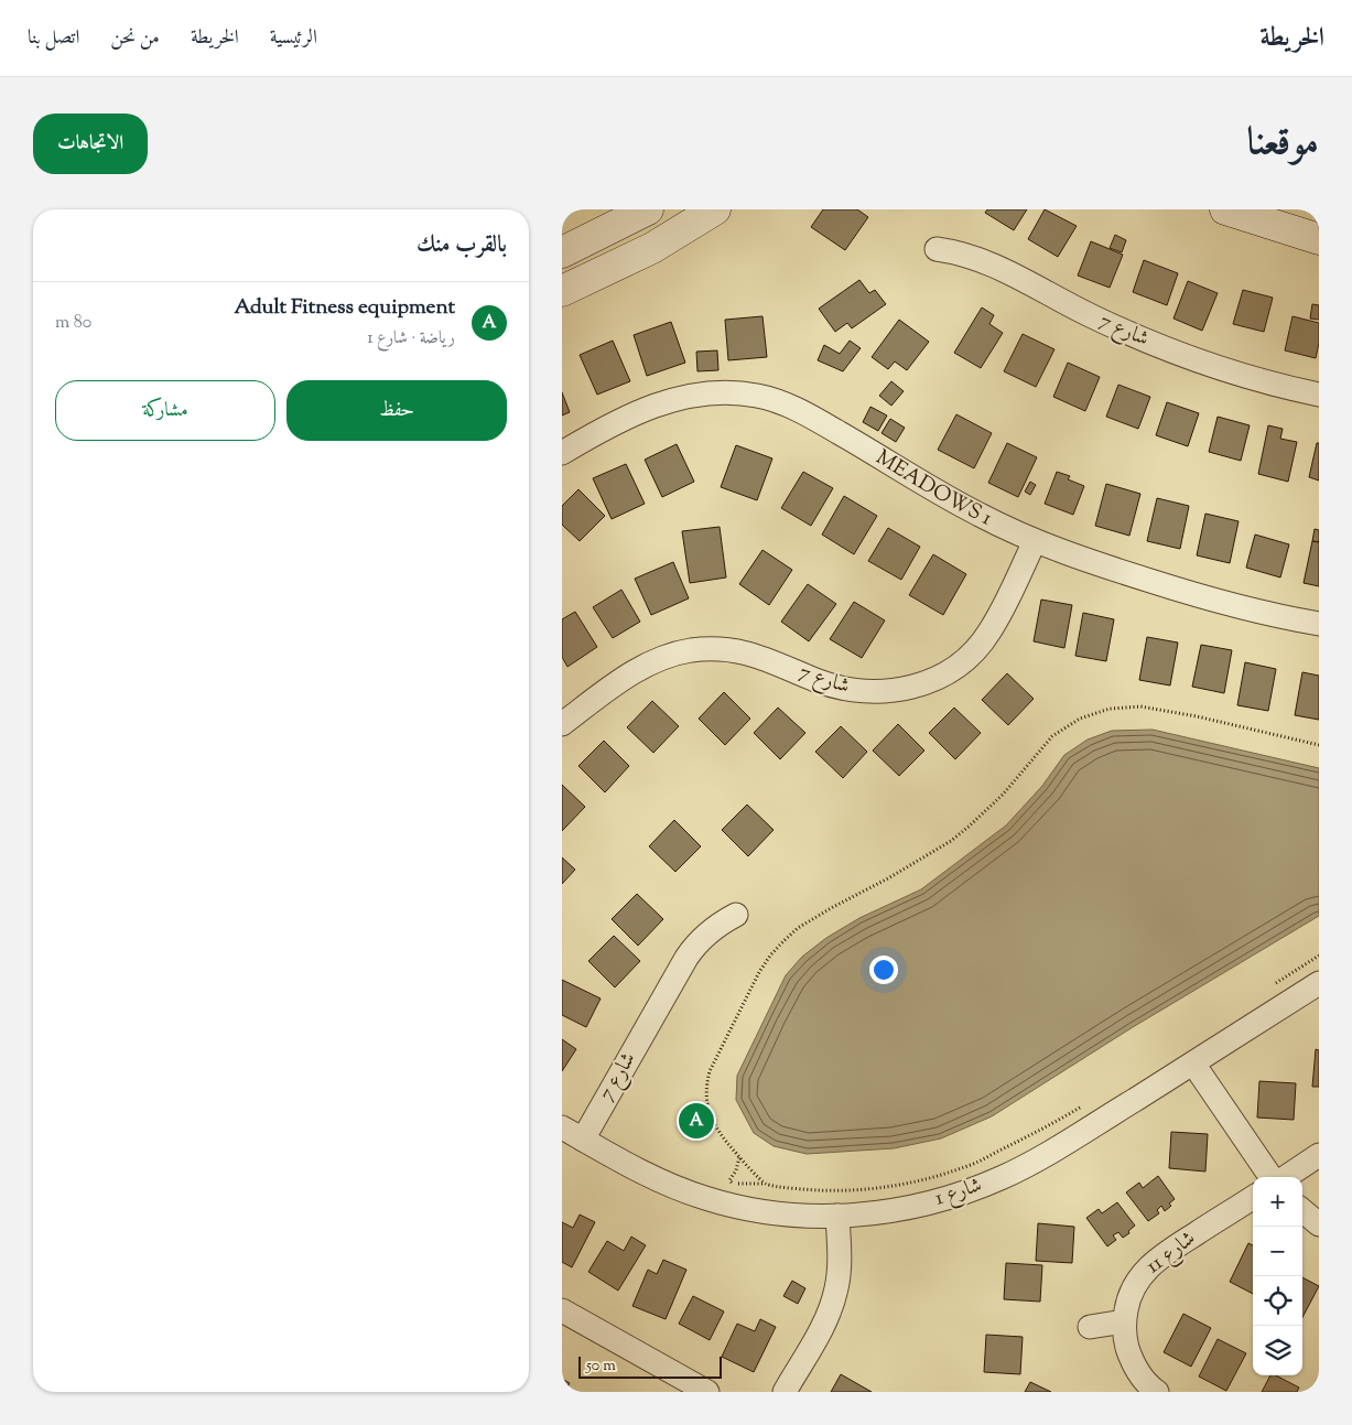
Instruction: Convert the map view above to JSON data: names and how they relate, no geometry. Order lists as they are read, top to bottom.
{
  "streets": {
    "street": [
      "شارع 7",
      "MEADOWS 1",
      "شارع 1",
      "شارع 11"
    ]
  },
  "crossings": [
    ["شارع 7", "MEADOWS 1"],
    ["شارع 7", "شارع 1"]
  ],
  "scale_bar": "50 m",
  "page": {
    "header": "الخريطة",
    "nav": [
      "الرئيسية",
      "الخريطة",
      "من نحن",
      "اتصل بنا"
    ],
    "title": "موقعنا",
    "buttons": [
      "الاتجاهات",
      ["حفظ", "مشاركة"]
    ],
    "heading": "بالقرب منك",
    "list": [
      {
        "mark": "A",
        "name": "Adult Fitness equipment",
        "note": "رياضة · شارع 1",
        "value": "80 m"
      }
    ],
    "pins": "A",
    "map_buttons": ["+", "−"],
    "scale": "50 m"
  }
}
